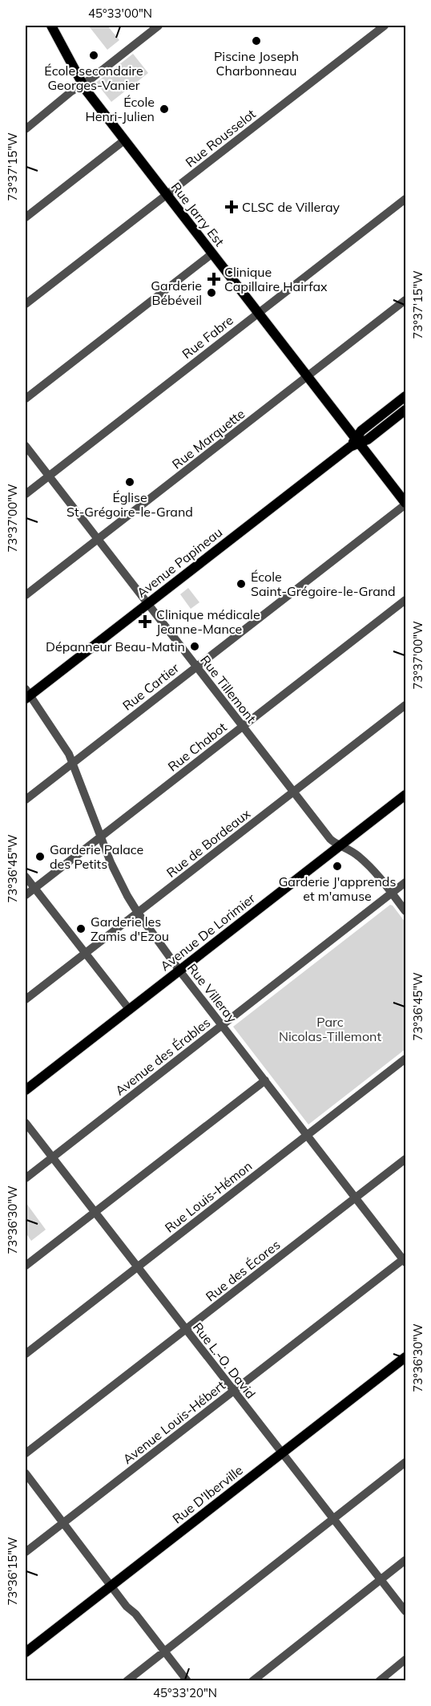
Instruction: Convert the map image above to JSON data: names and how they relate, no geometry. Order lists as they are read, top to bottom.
{
  "streets": {
    "main road": [
      "Rue Jarry Est",
      "Avenue Papineau",
      "Avenue De Lorimier",
      "Rue D'Iberville"
    ],
    "street": [
      "Rue Rousselot",
      "Rue Fabre",
      "Rue Marquette",
      "Rue Cartier",
      "Rue Tillemont",
      "Rue Chabot",
      "Rue de Bordeaux",
      "Rue Villeray",
      "Avenue des Érables",
      "Rue Louis-Hémon",
      "Rue des Écores",
      "Rue L.-O. David",
      "Avenue Louis-Hébert"
    ]
  },
  "crossings": [
    ["Rue Rousselot", "Rue Jarry Est"],
    ["Rue Jarry Est", "Rue Fabre"],
    ["Rue Jarry Est", "Rue Marquette"],
    ["Rue Jarry Est", "Avenue Papineau"],
    ["Rue Jarry Est", "Rue Cartier"],
    ["Rue Fabre", "Rue Tillemont"],
    ["Rue Marquette", "Rue Tillemont"],
    ["Avenue Papineau", "Rue Tillemont"],
    ["Avenue Papineau", "Rue Villeray"],
    ["Rue Cartier", "Rue Tillemont"],
    ["Rue Cartier", "Rue Villeray"],
    ["Rue Tillemont", "Rue Chabot"],
    ["Rue Tillemont", "Rue de Bordeaux"],
    ["Rue Tillemont", "Avenue De Lorimier"],
    ["Rue Tillemont", "Avenue des Érables"],
    ["Rue Chabot", "Rue Villeray"],
    ["Rue de Bordeaux", "Rue Villeray"],
    ["Avenue De Lorimier", "Rue Villeray"],
    ["Rue Villeray", "Avenue des Érables"],
    ["Rue Villeray", "Rue Louis-Hémon"],
    ["Rue Villeray", "Rue des Écores"],
    ["Rue Villeray", "Avenue Louis-Hébert"],
    ["Avenue des Érables", "Rue L.-O. David"],
    ["Rue Louis-Hémon", "Rue L.-O. David"],
    ["Rue des Écores", "Rue L.-O. David"],
    ["Rue L.-O. David", "Avenue Louis-Hébert"],
    ["Rue L.-O. David", "Rue D'Iberville"]
  ],
  "parks": ["Parc Nicolas-Tillemont"],
  "places": {
    "other": [
      "Piscine Joseph Charbonneau",
      "École secondaire Georges-Vanier",
      "École Henri-Julien",
      "Garderie Bébéveil",
      "Église St-Grégoire-le-Grand",
      "École Saint-Grégoire-le-Grand",
      "Dépanneur Beau-Matin",
      "Garderie Palace des Petits",
      "Garderie J'apprends et m'amuse",
      "Garderie les Zamis d'Ezou"
    ],
    "health": ["CLSC de Villeray", "Clinique Capillaire Hairfax", "Clinique médicale Jeanne-Mance"]
  },
  "coordinates": [
    "45°33'00\"N",
    "73°37'15\"W",
    "73°37'00\"W",
    "73°36'45\"W",
    "73°36'30\"W",
    "73°36'15\"W",
    "45°33'20\"N"
  ]
}
